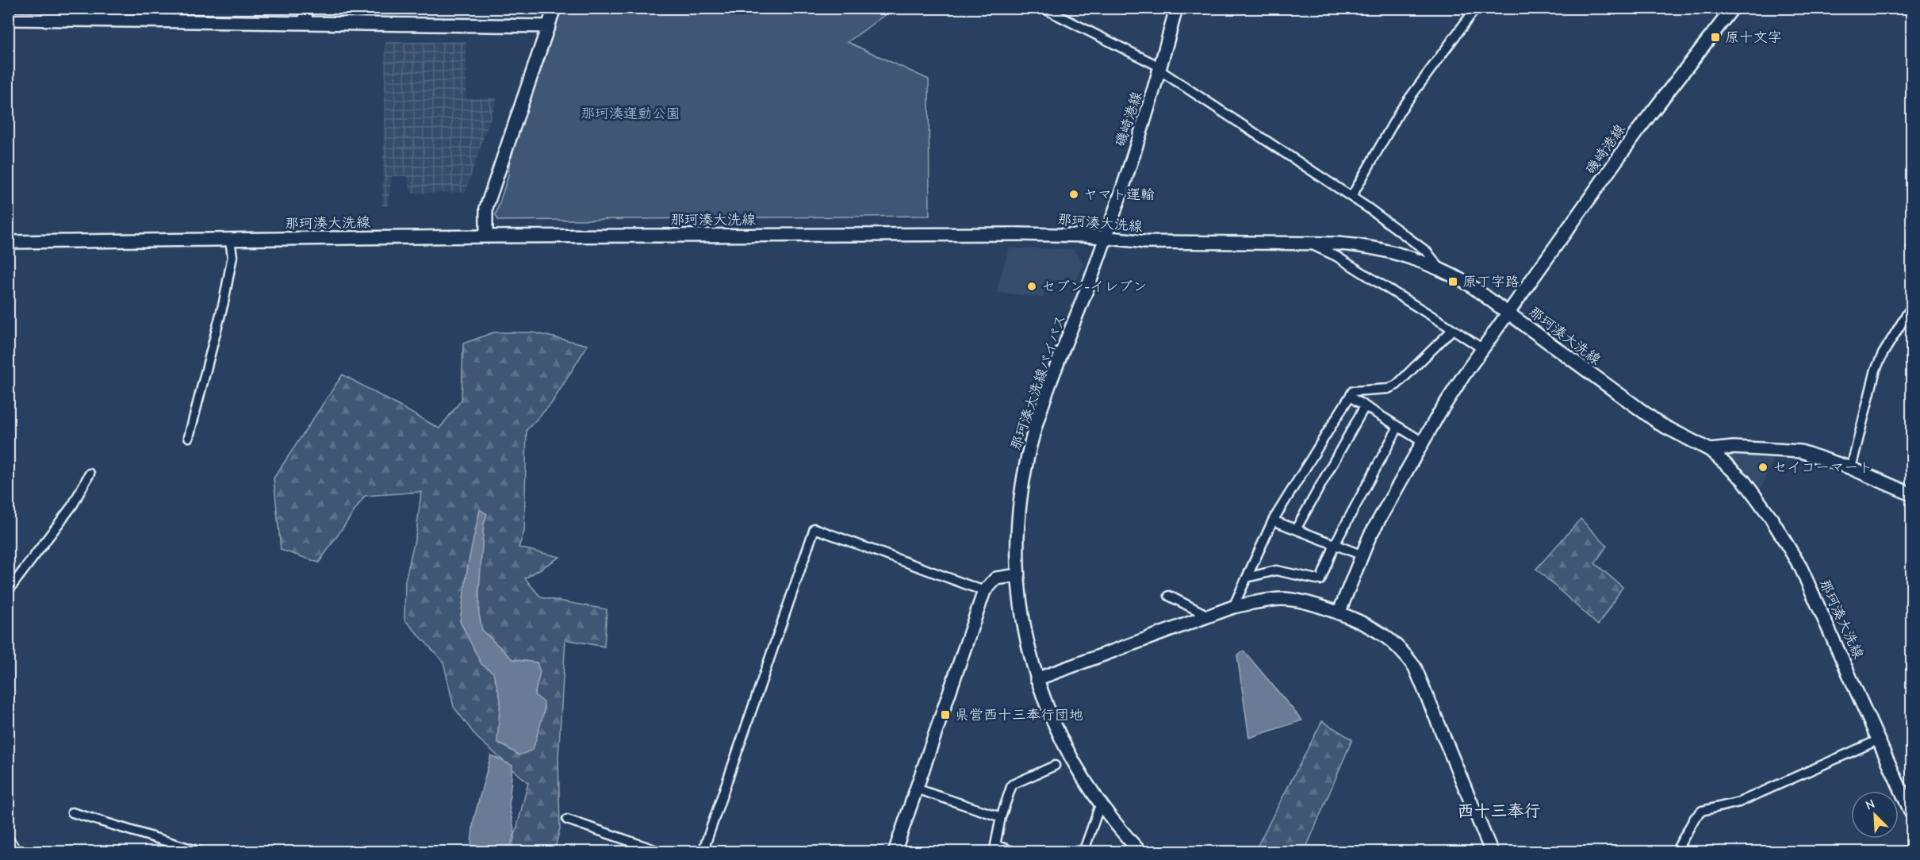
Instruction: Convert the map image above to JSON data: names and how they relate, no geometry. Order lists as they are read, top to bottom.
{
  "streets": {
    "main road": ["磯崎港線", "那珂湊大洗線", "那珂湊大洗線バイパス"]
  },
  "crossings": [
    ["磯崎港線", "那珂湊大洗線"],
    ["磯崎港線", "那珂湊大洗線バイパス"],
    ["那珂湊大洗線", "那珂湊大洗線バイパス"]
  ],
  "districts": ["西十三奉行"],
  "parks": ["那珂湊運動公園"],
  "places": {
    "transit": ["原十文字", "原丁字路", "県営西十三奉行団地"],
    "other": ["ヤマト運輸", "セブン-イレブン", "セイコーマート"]
  },
  "north": "top left"
}
